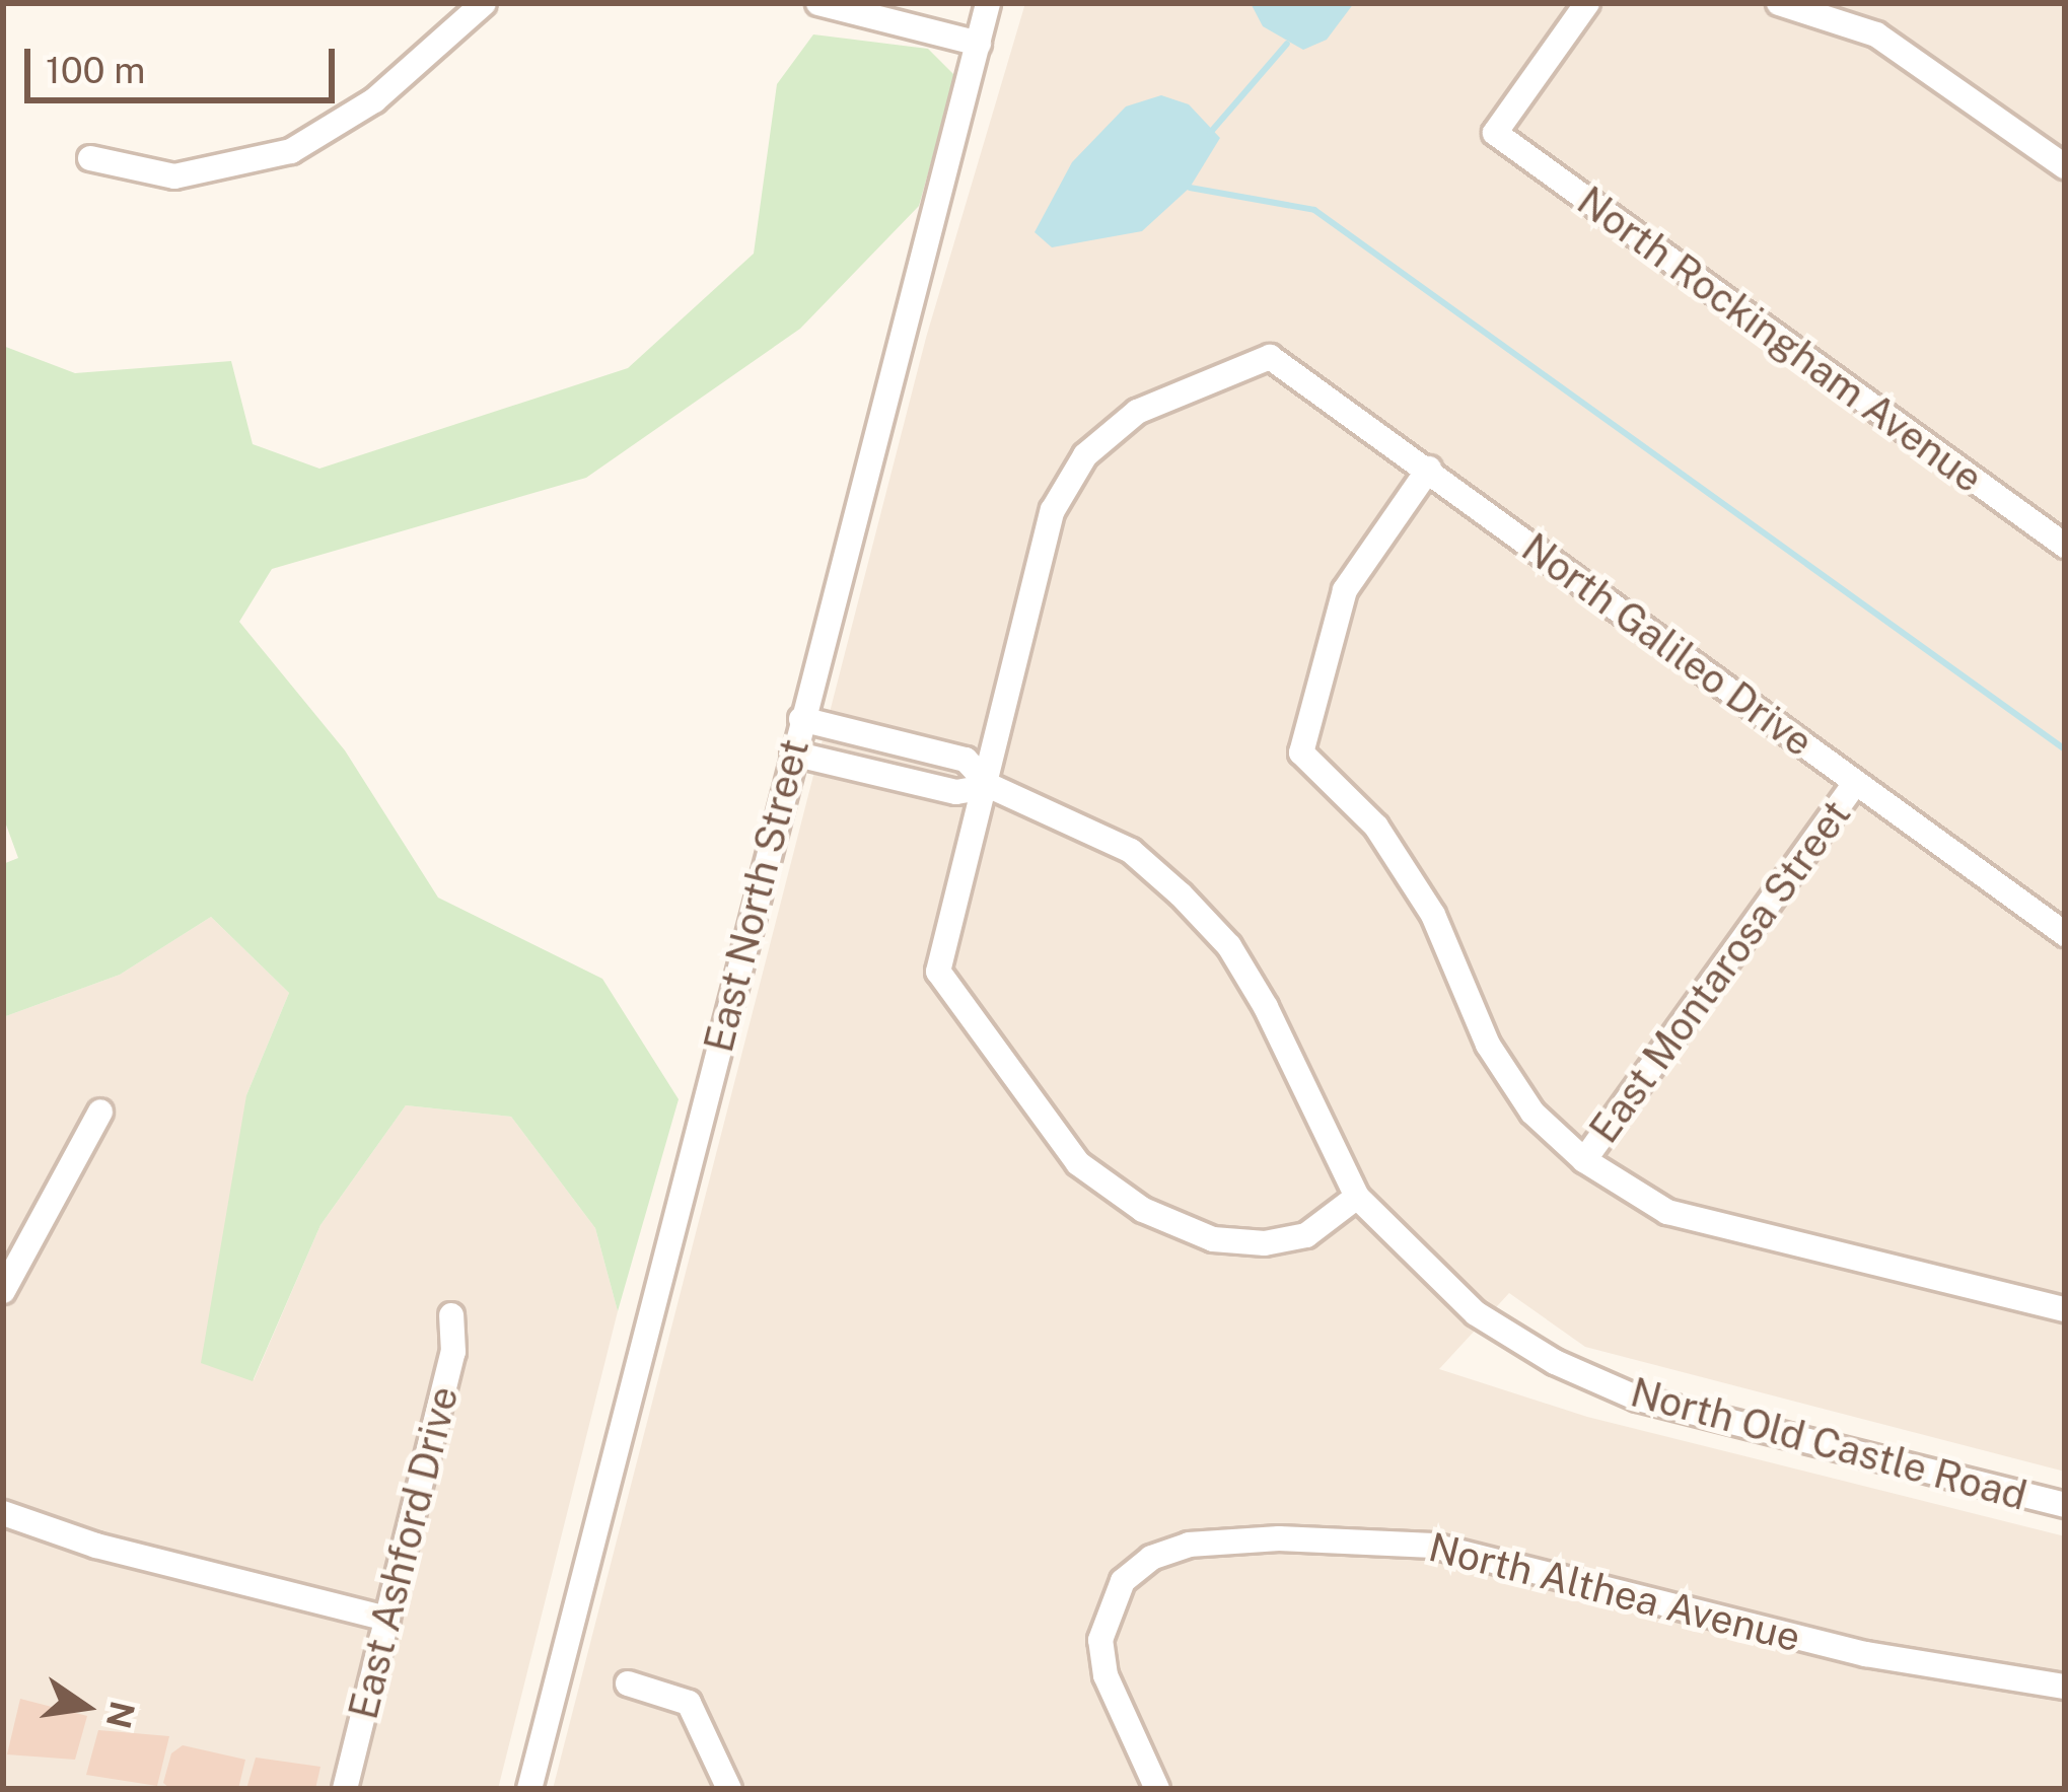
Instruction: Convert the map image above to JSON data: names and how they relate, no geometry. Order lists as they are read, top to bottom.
{
  "streets": {
    "street": [
      "North Rockingham Avenue",
      "North Galileo Drive",
      "East North Street",
      "East Montarosa Street",
      "North Old Castle Road",
      "East Ashford Drive",
      "North Althea Avenue"
    ]
  },
  "crossings": [
    ["North Galileo Drive", "East Montarosa Street"],
    ["North Galileo Drive", "North Old Castle Road"]
  ],
  "scale_bar": "100 m",
  "north": "right"
}
